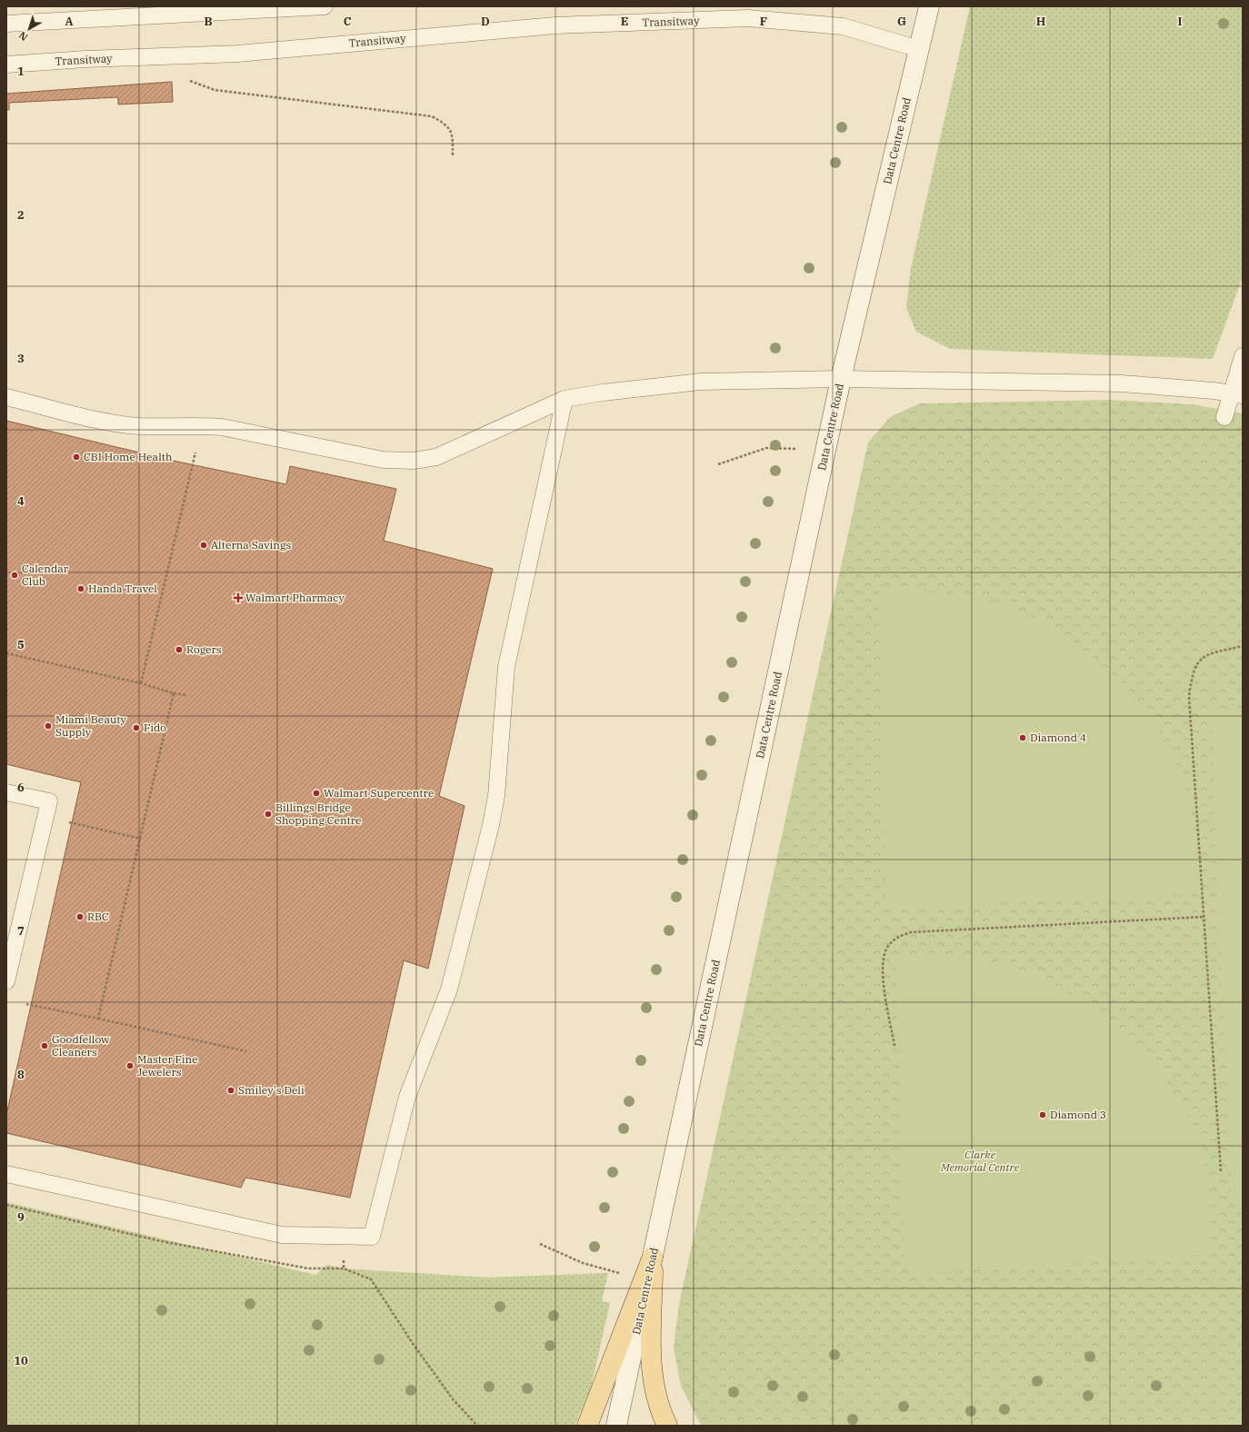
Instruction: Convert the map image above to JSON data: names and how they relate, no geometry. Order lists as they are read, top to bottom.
{
  "streets": {
    "main road": ["Data Centre Road"],
    "lane": ["Transitway"]
  },
  "crossings": [
    ["Transitway", "Data Centre Road"]
  ],
  "parks": ["Clarke Memorial Centre"],
  "places": {
    "other": [
      "CBI Home Health",
      "Alterna Savings",
      "Calendar Club",
      "Handa Travel",
      "Rogers",
      "Miami Beauty Supply",
      "Fido",
      "Diamond 4",
      "Walmart Supercentre",
      "Billings Bridge Shopping Centre",
      "RBC",
      "Goodfellow Cleaners",
      "Master Fine Jewelers",
      "Smiley's Deli",
      "Diamond 3"
    ],
    "health": ["Walmart Pharmacy"]
  },
  "north": "bottom left",
  "grid": {
    "columns": [
      "A",
      "B",
      "C",
      "D",
      "E",
      "F",
      "G",
      "H",
      "I"
    ],
    "rows": [
      "1",
      "2",
      "3",
      "4",
      "5",
      "6",
      "7",
      "8",
      "9",
      "10"
    ]
  }
}
